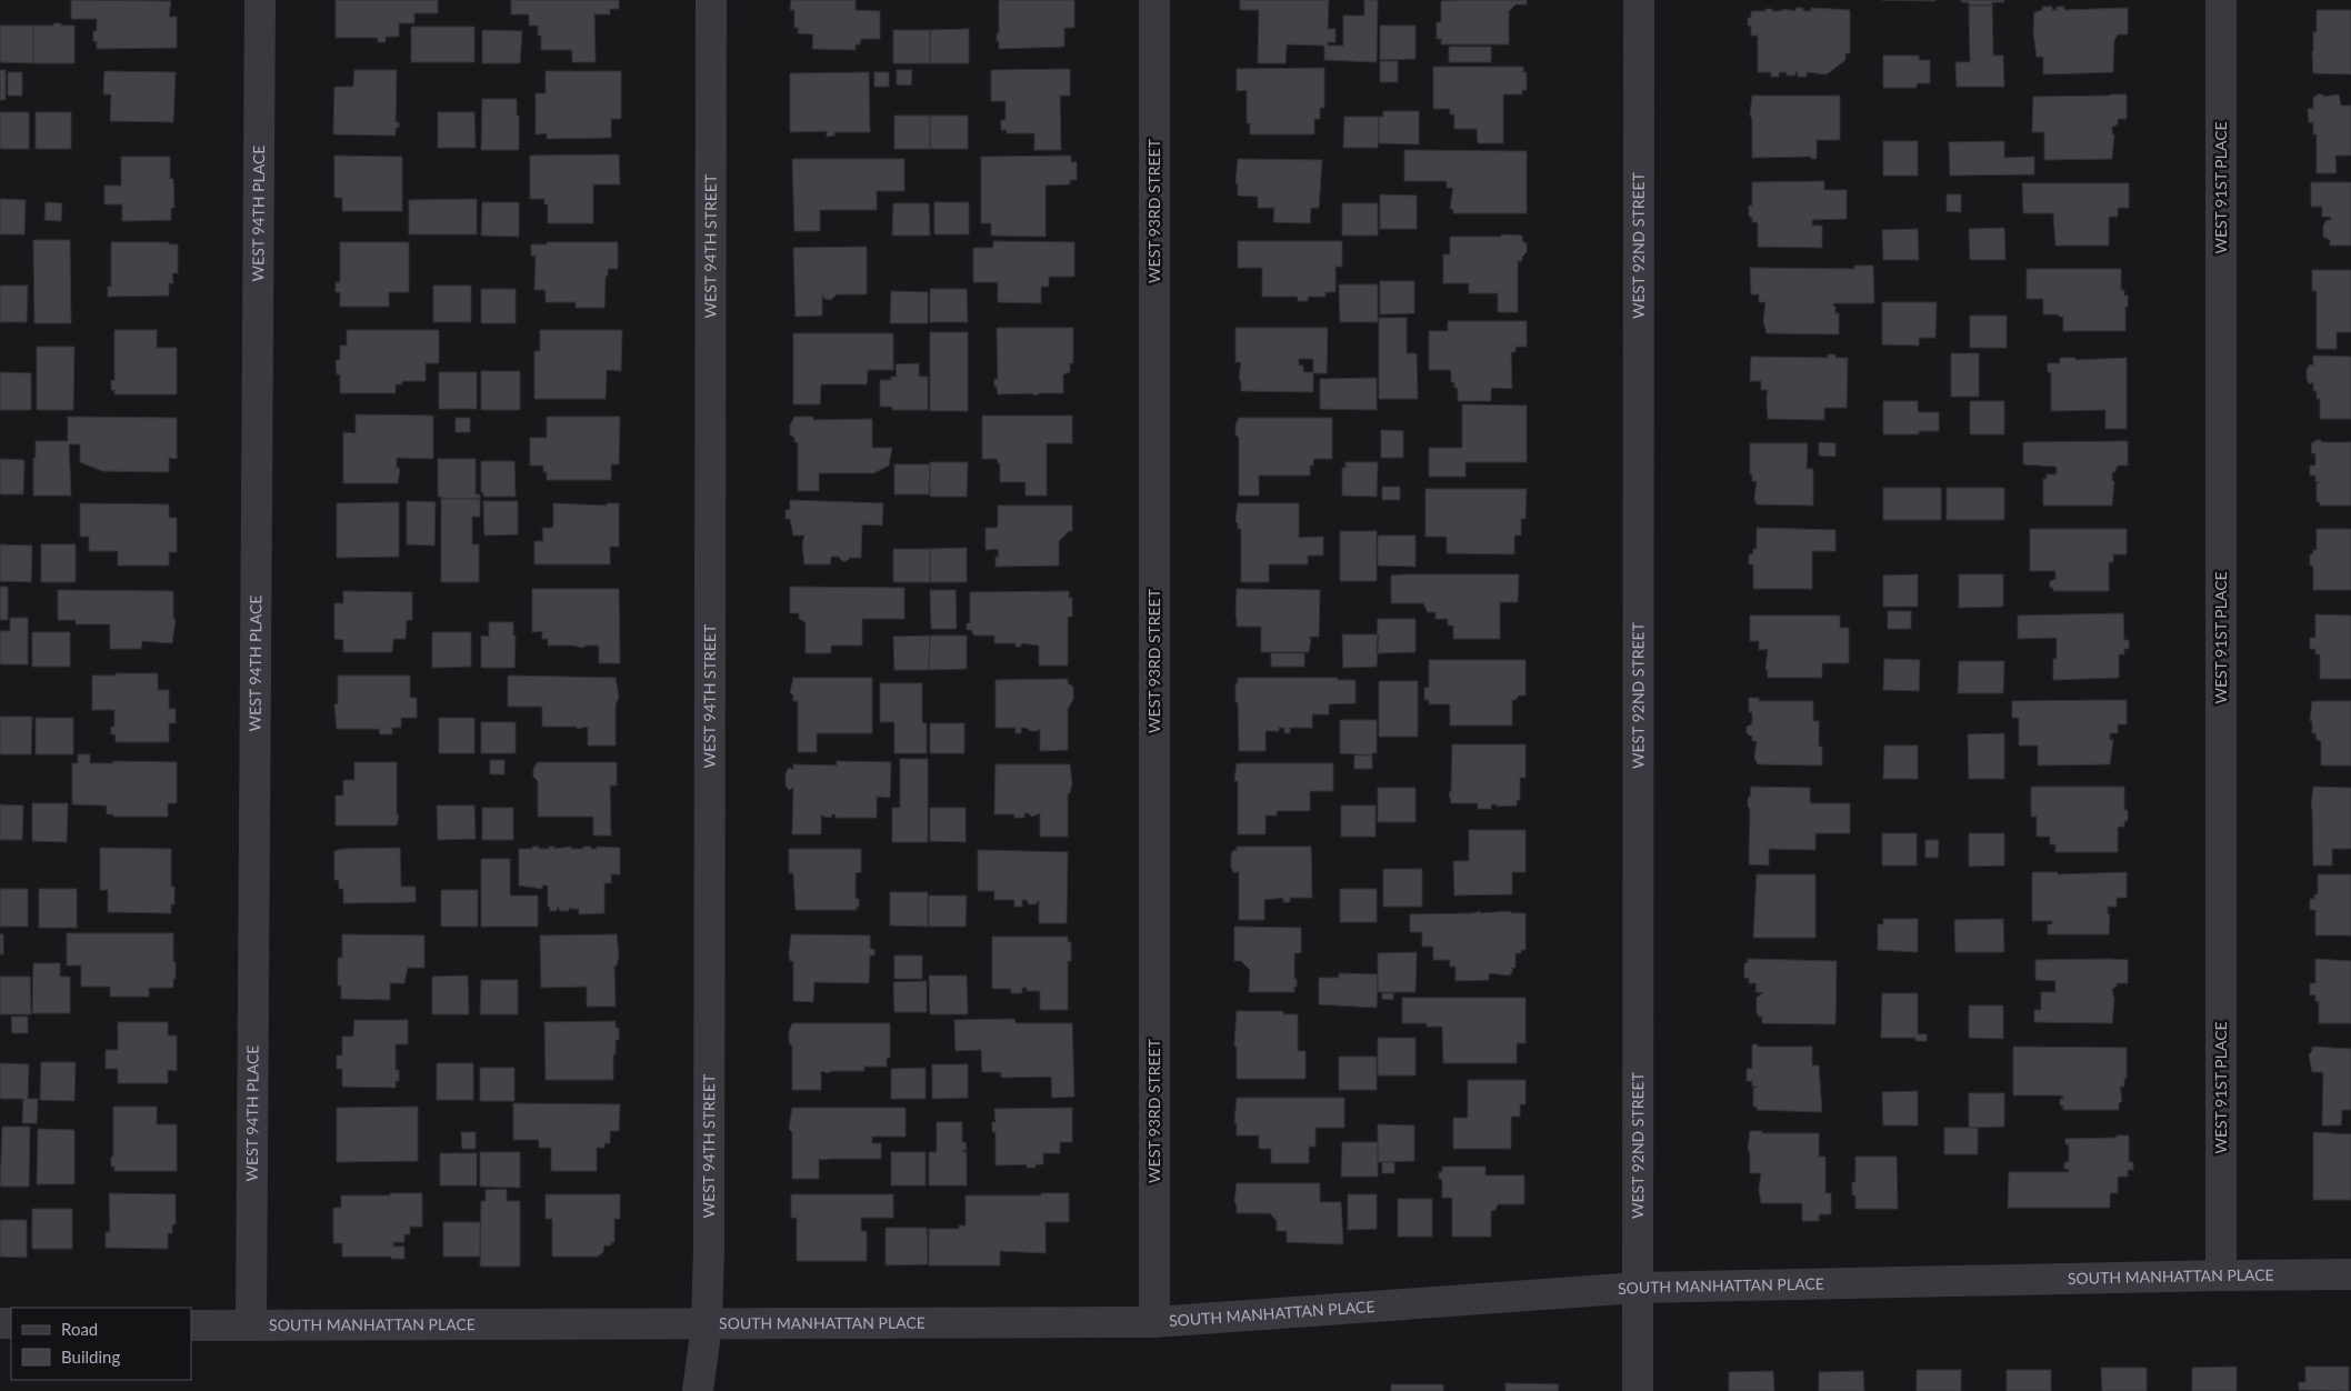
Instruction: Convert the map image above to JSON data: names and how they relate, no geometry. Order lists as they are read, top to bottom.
{
  "streets": {
    "street": [
      "WEST 91ST PLACE",
      "WEST 93RD STREET",
      "WEST 94TH PLACE",
      "WEST 94TH STREET",
      "WEST 92ND STREET",
      "SOUTH MANHATTAN PLACE"
    ]
  },
  "crossings": [
    ["WEST 91ST PLACE", "SOUTH MANHATTAN PLACE"],
    ["WEST 93RD STREET", "SOUTH MANHATTAN PLACE"],
    ["WEST 94TH PLACE", "SOUTH MANHATTAN PLACE"],
    ["WEST 94TH STREET", "SOUTH MANHATTAN PLACE"],
    ["WEST 92ND STREET", "SOUTH MANHATTAN PLACE"]
  ],
  "legend": ["Road", "Building"]
}
